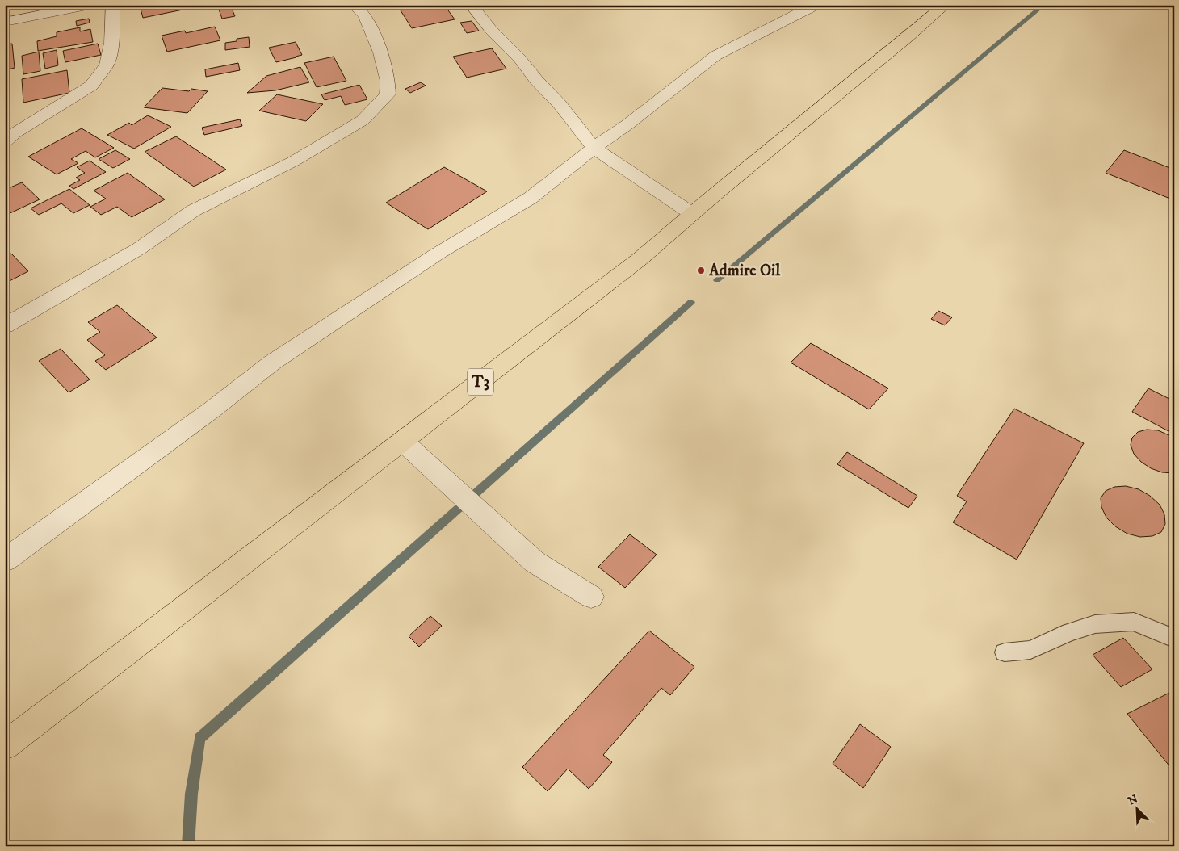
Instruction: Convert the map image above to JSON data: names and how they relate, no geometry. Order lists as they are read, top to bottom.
{
  "streets": {
    "highway": ["T3"]
  },
  "places": ["Admire Oil"],
  "north": "top left"
}
